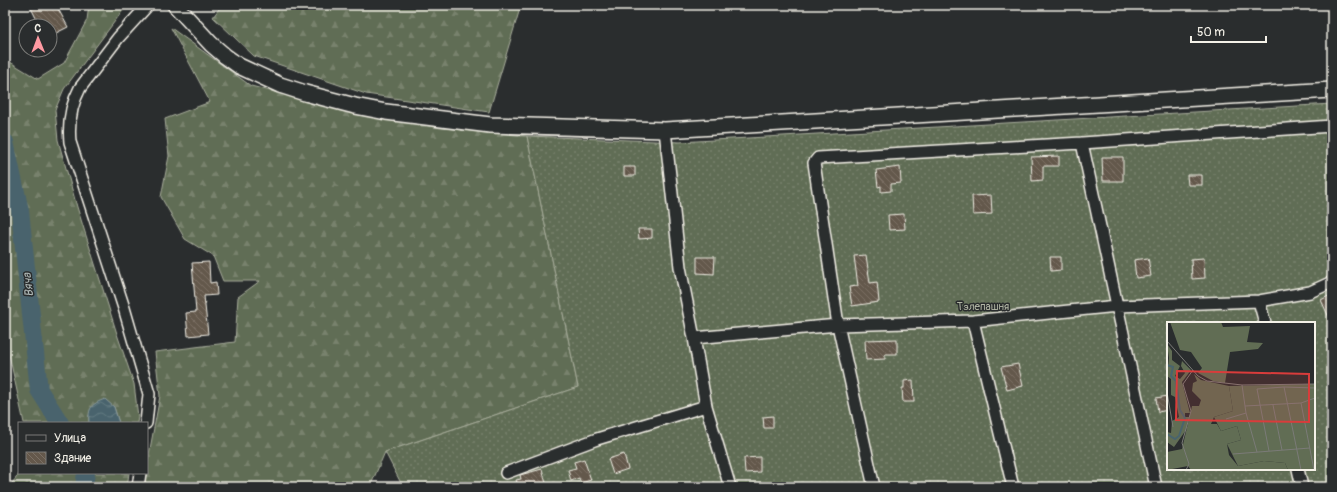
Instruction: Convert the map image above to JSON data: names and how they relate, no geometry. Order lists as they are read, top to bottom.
{
  "water": ["Вяча"],
  "parks": ["Тэлепашня"],
  "legend": ["Улица", "Здание"],
  "scale_bar": "50 m",
  "north": "top"
}
